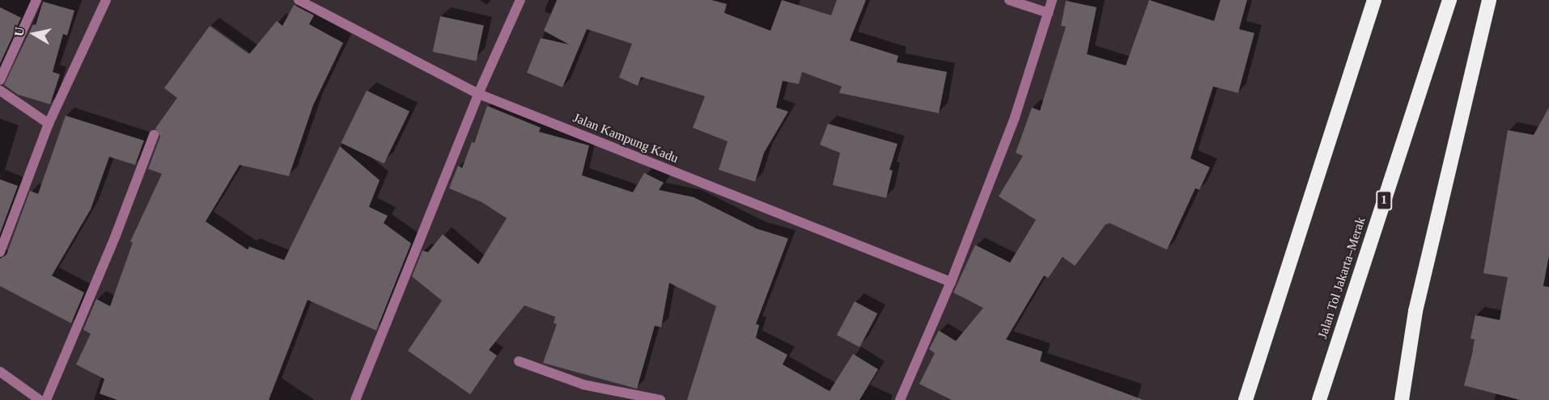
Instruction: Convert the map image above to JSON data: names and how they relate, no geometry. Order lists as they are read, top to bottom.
{
  "streets": {
    "highway": ["1", "Jalan Tol Jakarta–Merak"],
    "street": ["Jalan Kampung Kadu"]
  },
  "north": "left"
}
